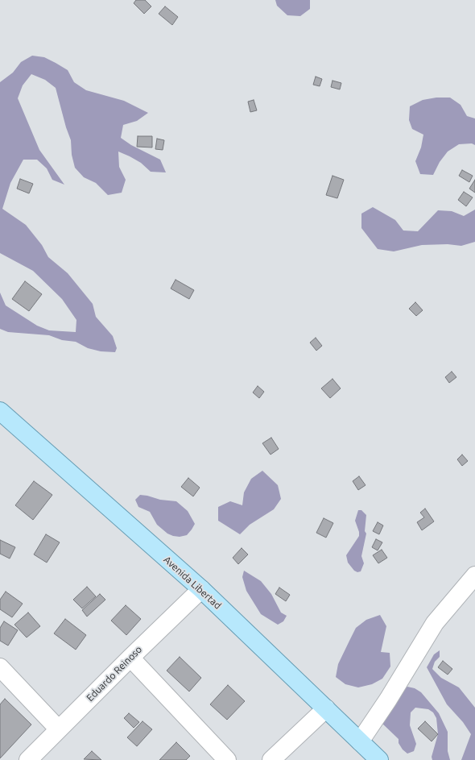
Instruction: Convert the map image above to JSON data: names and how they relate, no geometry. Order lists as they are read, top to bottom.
{
  "streets": {
    "main road": ["Avenida Libertad"],
    "street": ["Eduardo Reinoso"]
  },
  "crossings": [
    ["Avenida Libertad", "Eduardo Reinoso"]
  ]
}
